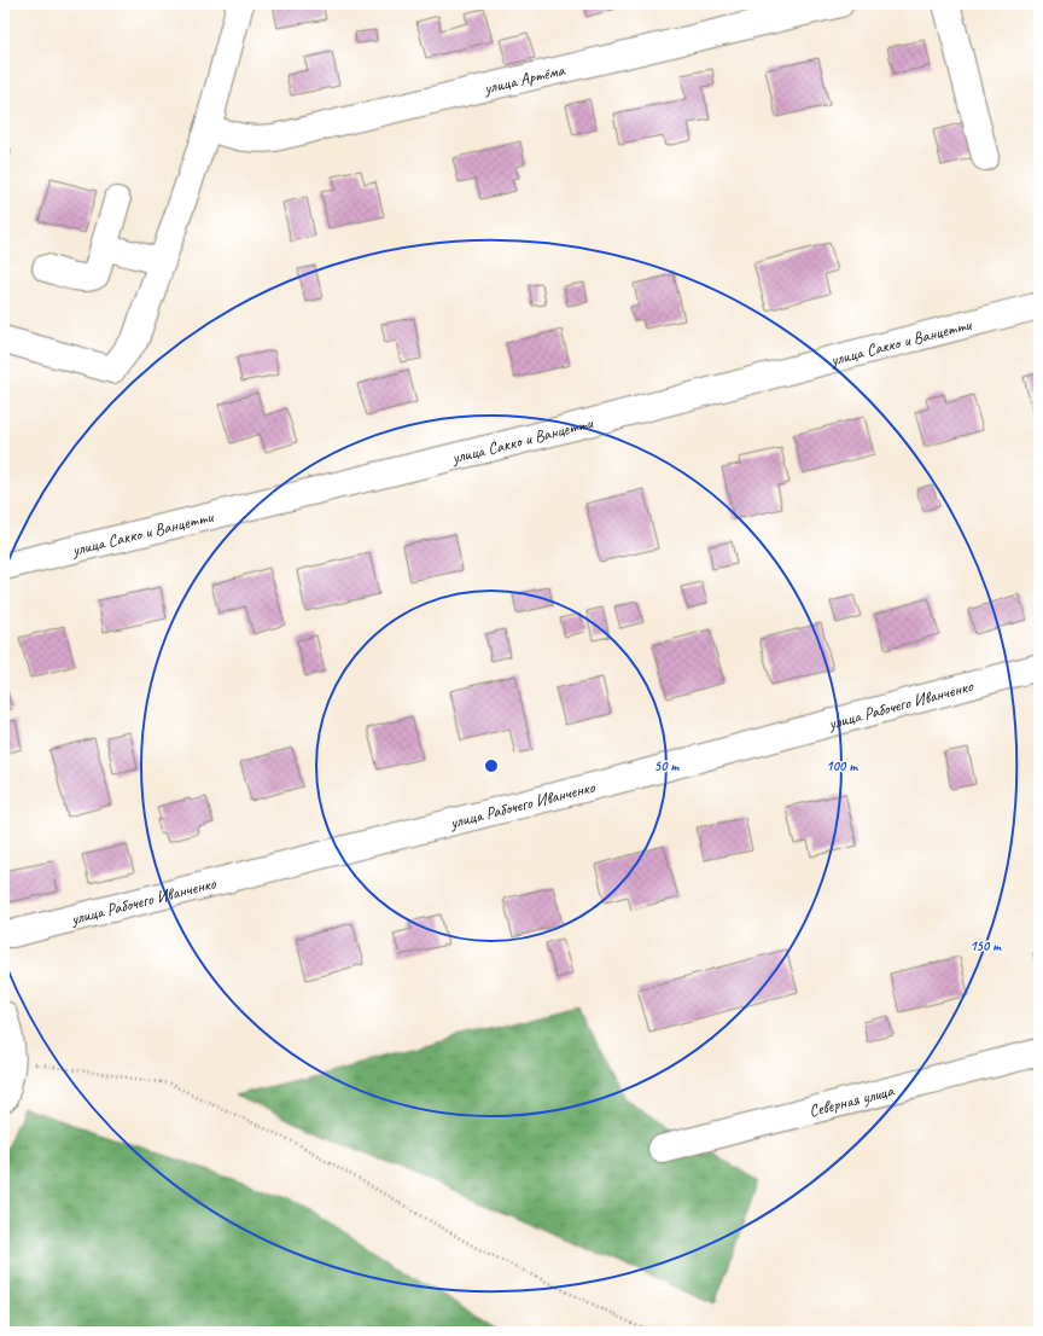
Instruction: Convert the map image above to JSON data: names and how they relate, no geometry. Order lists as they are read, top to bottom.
{
  "streets": {
    "street": [
      "улица Артёма",
      "улица Сакко и Ванцетти",
      "улица Рабочего Иванченко",
      "Северная улица"
    ]
  },
  "rings": ["50 m", "100 m", "150 m"]
}
